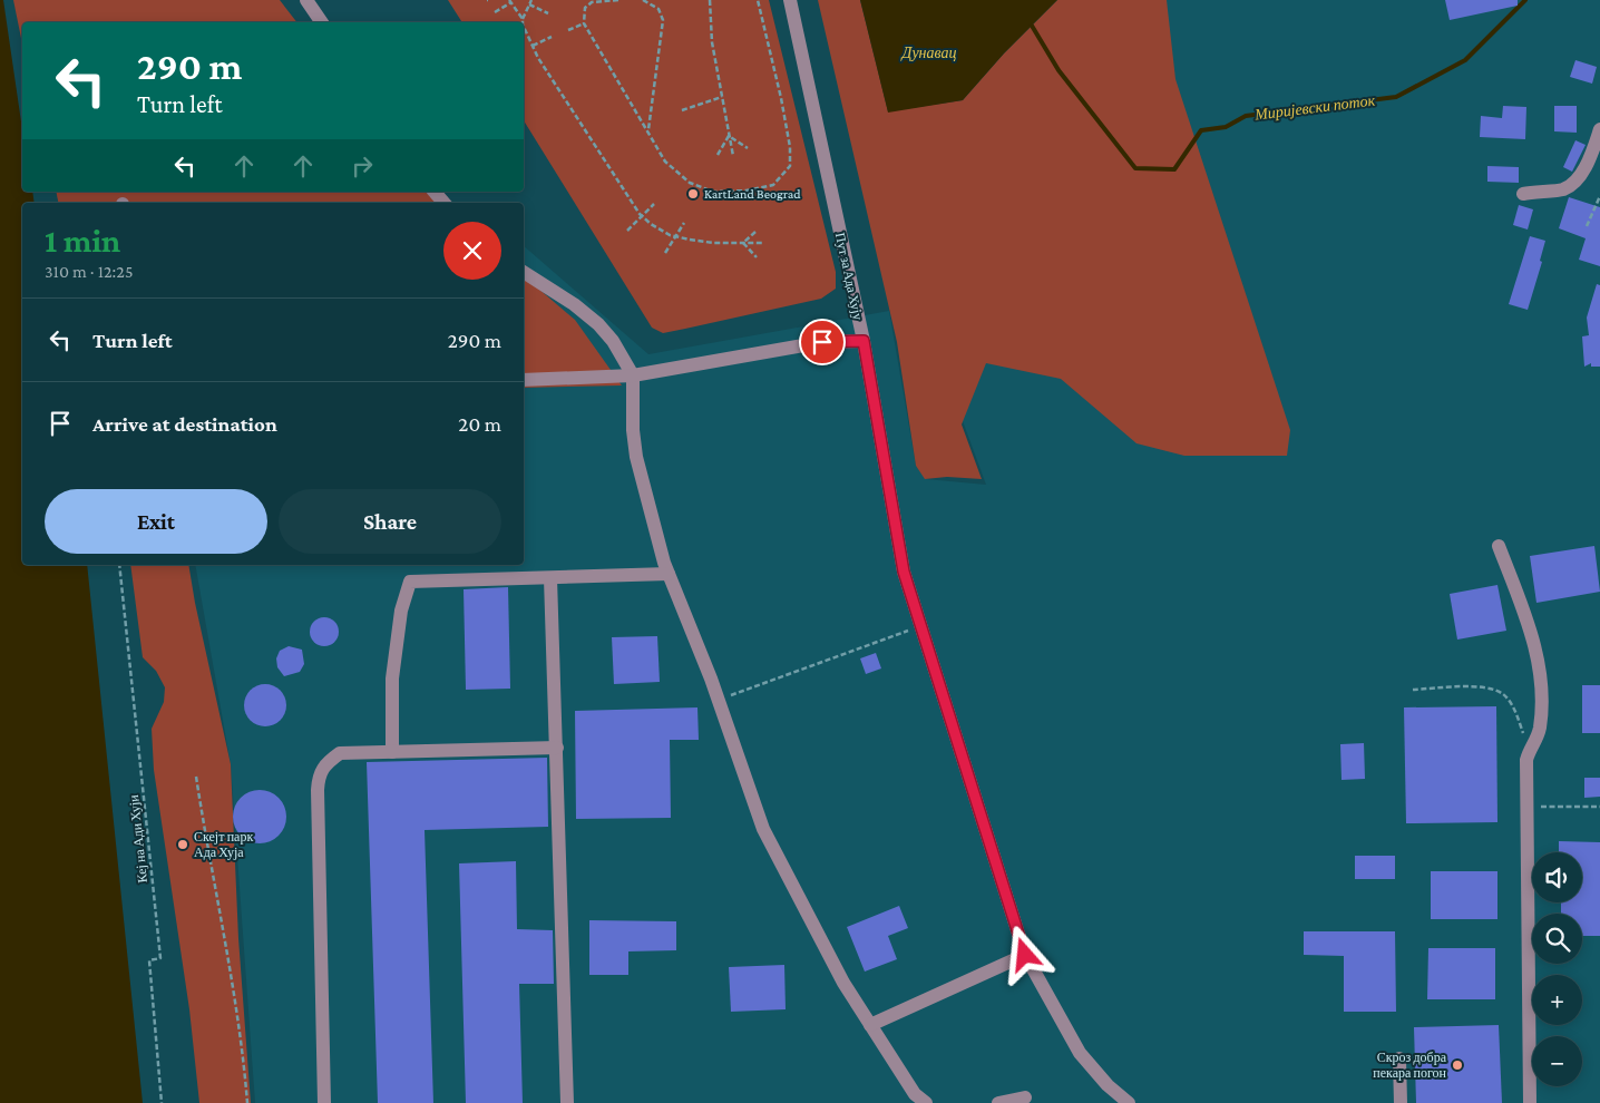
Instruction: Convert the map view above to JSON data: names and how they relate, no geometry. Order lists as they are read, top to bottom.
{
  "streets": {
    "lane": ["Пут за Ада Хују"],
    "path": ["Кеј на Ади Хуји"]
  },
  "water": ["Дунавац", "Миријевски поток"],
  "places": ["KartLand Beograd", "Скејт парк Ада Хуја", "Скроз добра пекара погон"],
  "page": {
    "turn": ["290 m", "Turn left"],
    "heading": ["1 min", "310 m · 12:25"],
    "list": [
      {
        "name": "Turn left",
        "value": "290 m"
      },
      {
        "name": "Arrive at destination",
        "value": "20 m"
      }
    ],
    "buttons": ["Exit", "Share"],
    "map_buttons": ["+", "−"]
  }
}
